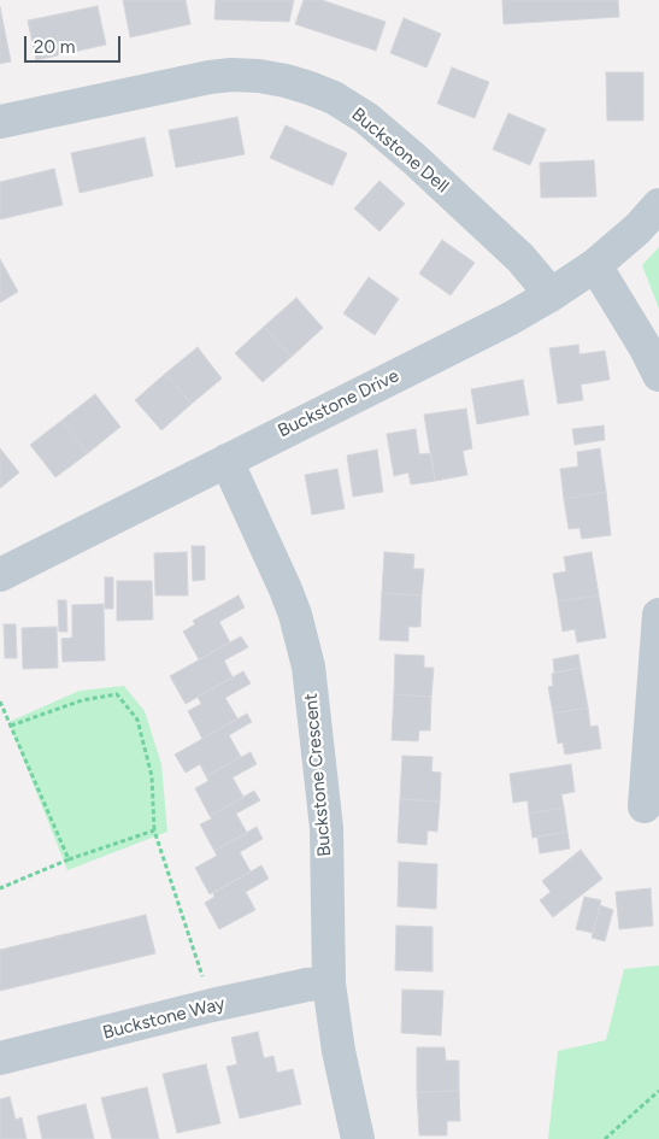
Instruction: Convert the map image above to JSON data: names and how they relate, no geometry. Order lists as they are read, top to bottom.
{
  "streets": {
    "street": [
      "Buckstone Dell",
      "Buckstone Drive",
      "Buckstone Crescent",
      "Buckstone Way"
    ]
  },
  "crossings": [
    ["Buckstone Dell", "Buckstone Drive"],
    ["Buckstone Drive", "Buckstone Crescent"],
    ["Buckstone Crescent", "Buckstone Way"]
  ],
  "scale_bar": "20 m"
}
